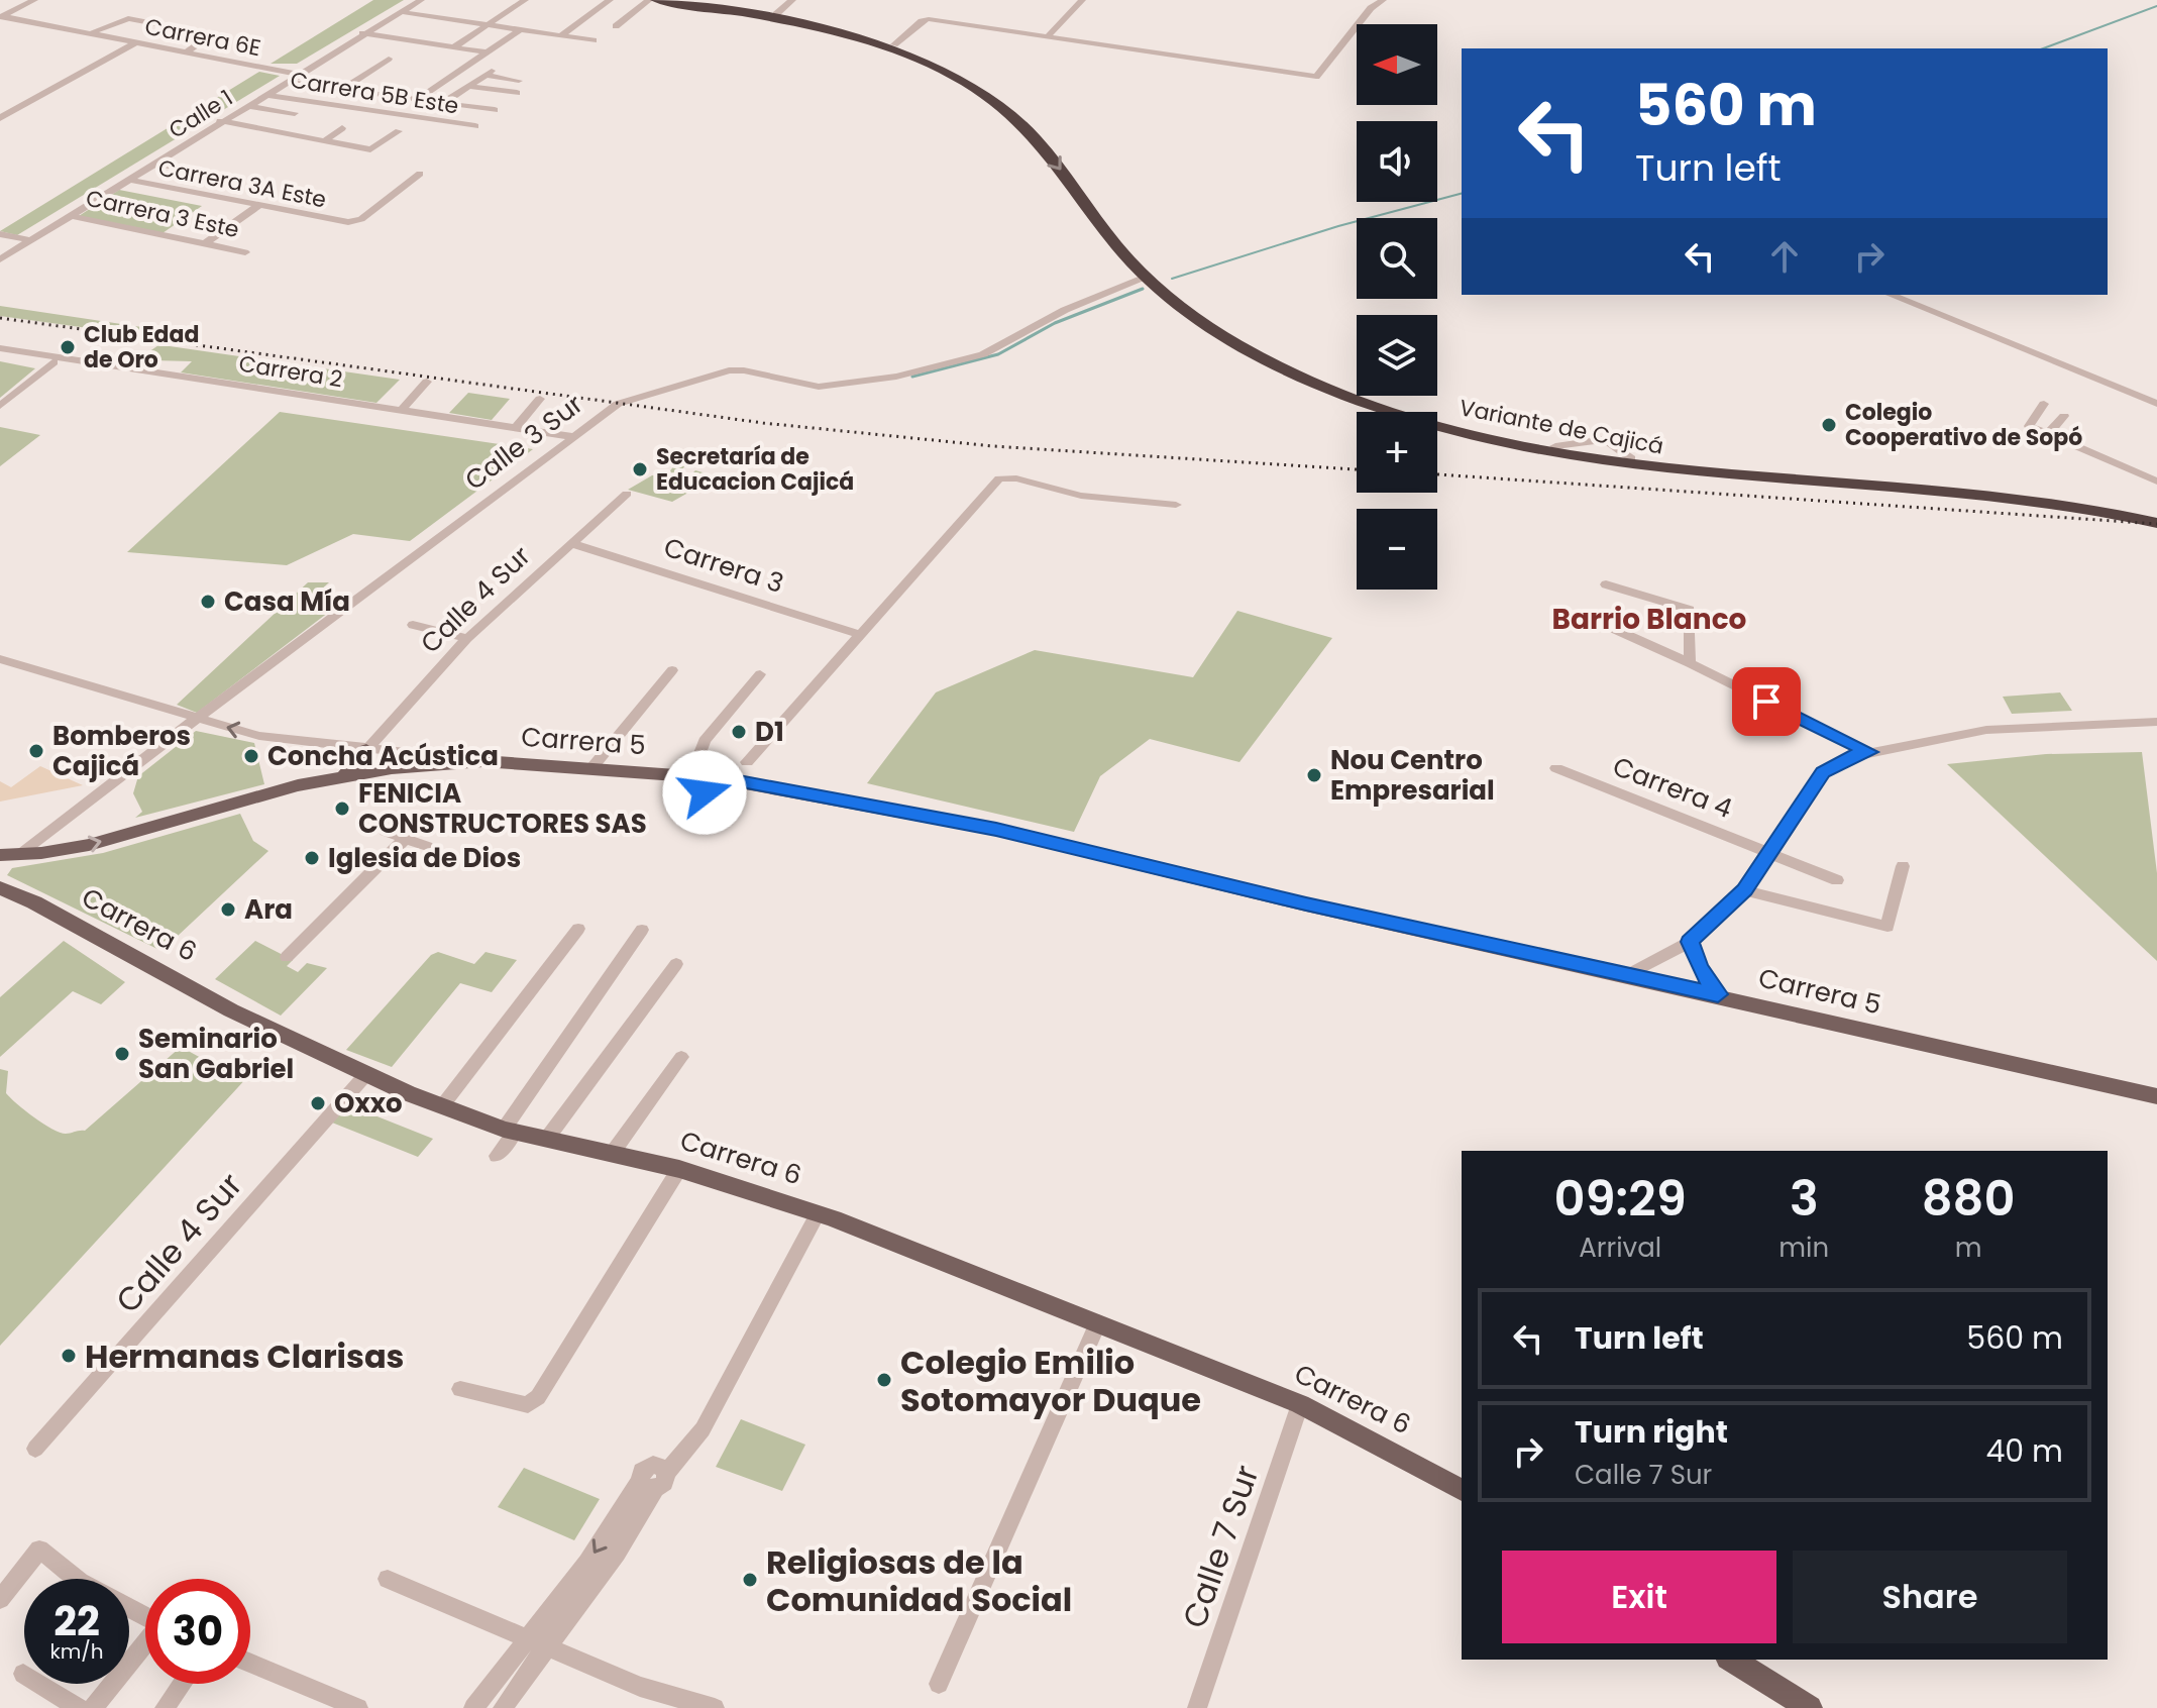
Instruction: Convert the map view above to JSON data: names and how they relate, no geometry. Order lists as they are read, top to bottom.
{
  "streets": {
    "highway": ["Variante de Cajicá"],
    "main road": ["Carrera 5", "Carrera 6"],
    "street": [
      "Carrera 6E",
      "Carrera 5B Este",
      "Calle 1",
      "Carrera 3A Este",
      "Carrera 3 Este",
      "Carrera 2",
      "Calle 3 Sur",
      "Carrera 3",
      "Calle 4 Sur",
      "Carrera 4",
      "Calle 7 Sur"
    ]
  },
  "crossings": [
    ["Carrera 6E", "Calle 1"],
    ["Carrera 5B Este", "Calle 1"],
    ["Calle 1", "Carrera 3A Este"],
    ["Calle 1", "Carrera 3 Este"],
    ["Carrera 2", "Calle 3 Sur"],
    ["Variante de Cajicá", "Calle 3 Sur"],
    ["Calle 3 Sur", "Carrera 5"],
    ["Calle 3 Sur", "Carrera 6"],
    ["Carrera 3", "Calle 4 Sur"],
    ["Calle 4 Sur", "Carrera 5"],
    ["Calle 4 Sur", "Carrera 6"],
    ["Carrera 5", "Carrera 6"],
    ["Carrera 6", "Calle 7 Sur"]
  ],
  "districts": ["Barrio Blanco"],
  "places": [
    "Club Edad de Oro",
    "Colegio Cooperativo de Sopó",
    "Secretaría de Educacion Cajicá",
    "Casa Mía",
    "D1",
    "Bomberos Cajicá",
    "Concha Acústica",
    "Nou Centro Empresarial",
    "FENICIA CONSTRUCTORES SAS",
    "Iglesia de Dios",
    "Ara",
    "Seminario San Gabriel",
    "Oxxo",
    "Hermanas Clarisas",
    "Colegio Emilio Sotomayor Duque",
    "Religiosas de la Comunidad Social"
  ],
  "north": "left",
  "page": {
    "map_buttons": ["+", "−"],
    "turn": ["560 m", "Turn left"],
    "eta": [
      "09:29",
      "Arrival",
      "3",
      "min",
      "880",
      "m"
    ],
    "list": [
      {
        "name": "Turn left",
        "value": "560 m"
      },
      {
        "name": "Turn right",
        "note": "Calle 7 Sur",
        "value": "40 m"
      }
    ],
    "buttons": ["Exit", "Share"],
    "speed": "22 km/h",
    "limit": "30"
  }
}
